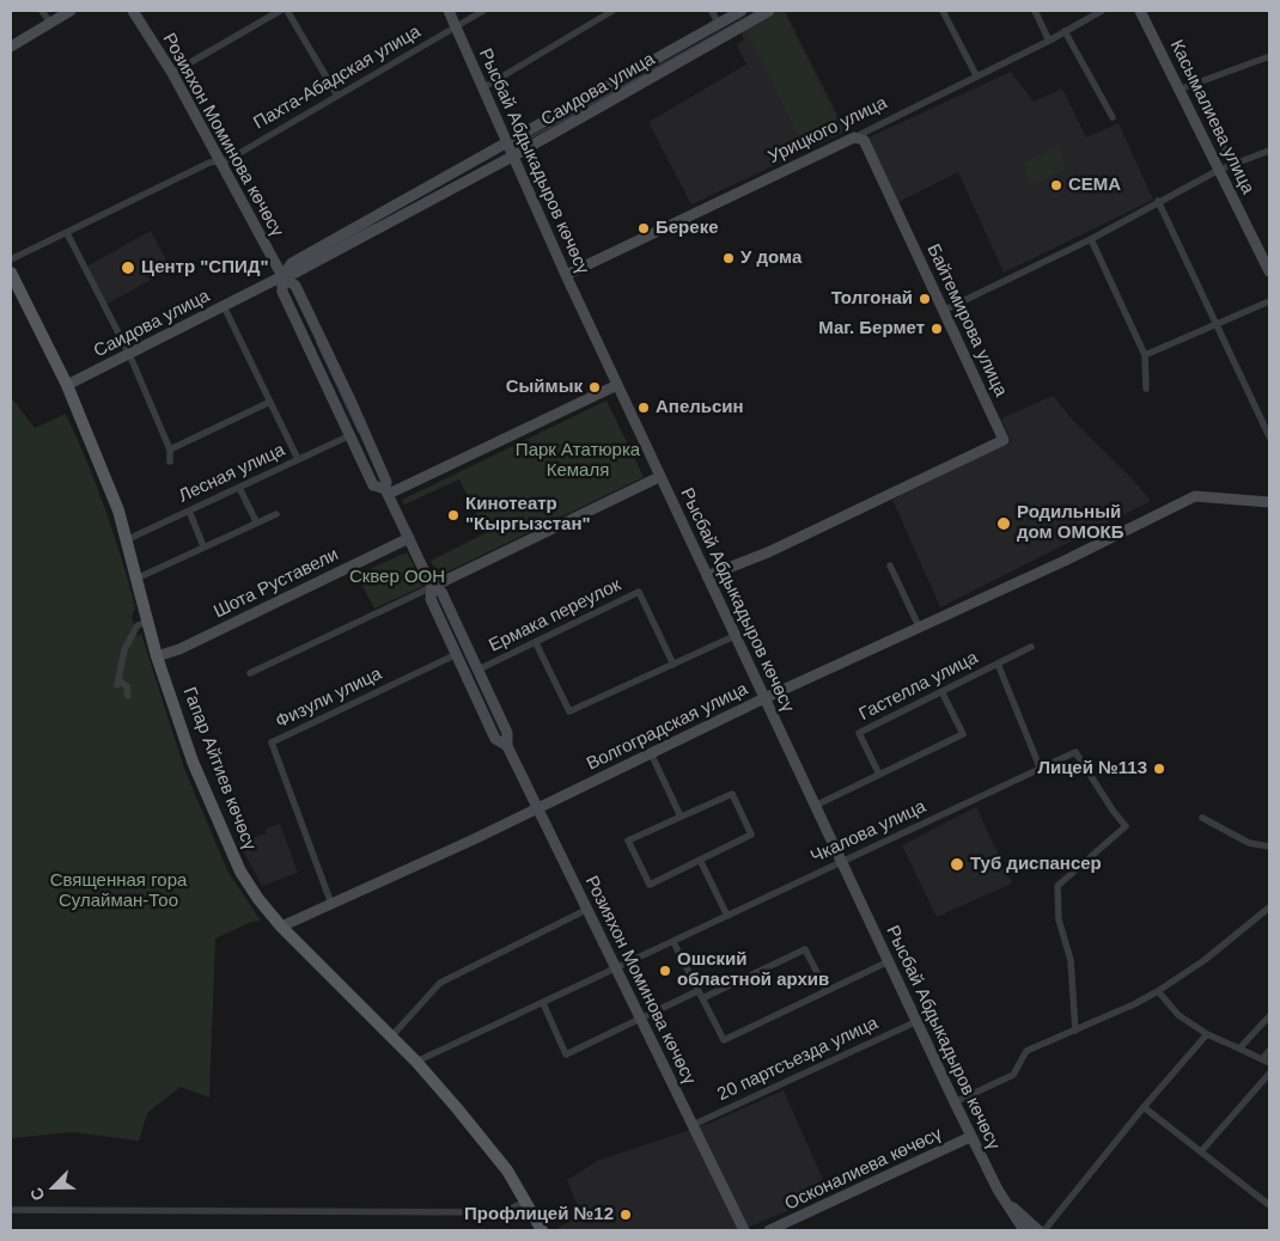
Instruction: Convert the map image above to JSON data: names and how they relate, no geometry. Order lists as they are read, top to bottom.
{
  "streets": {
    "main road": ["Гапар Айтиев көчөсү"],
    "street": [
      "Пахта-Абадская улица",
      "Саидова улица",
      "Касымалиева улица",
      "Урицкого улица",
      "Розияхон Моминова көчөсү",
      "Рысбай Абдыкадыров көчөсү",
      "Байтемирова улица",
      "Лесная улица",
      "Шота Руставели",
      "Ермака переулок",
      "Гастелла улица",
      "Физули улица",
      "Волгоградская улица",
      "Чкалова улица",
      "20 партсъезда улица",
      "Осконалиева көчөсү"
    ]
  },
  "crossings": [
    ["Пахта-Абадская улица", "Розияхон Моминова көчөсү"],
    ["Пахта-Абадская улица", "Рысбай Абдыкадыров көчөсү"],
    ["Саидова улица", "Розияхон Моминова көчөсү"],
    ["Саидова улица", "Рысбай Абдыкадыров көчөсү"],
    ["Саидова улица", "Гапар Айтиев көчөсү"],
    ["Урицкого улица", "Рысбай Абдыкадыров көчөсү"],
    ["Урицкого улица", "Байтемирова улица"],
    ["Розияхон Моминова көчөсү", "Лесная улица"],
    ["Розияхон Моминова көчөсү", "Шота Руставели"],
    ["Розияхон Моминова көчөсү", "Ермака переулок"],
    ["Розияхон Моминова көчөсү", "Физули улица"],
    ["Розияхон Моминова көчөсү", "Волгоградская улица"],
    ["Розияхон Моминова көчөсү", "Чкалова улица"],
    ["Розияхон Моминова көчөсү", "20 партсъезда улица"],
    ["Рысбай Абдыкадыров көчөсү", "Байтемирова улица"],
    ["Рысбай Абдыкадыров көчөсү", "Волгоградская улица"],
    ["Рысбай Абдыкадыров көчөсү", "Чкалова улица"],
    ["Рысбай Абдыкадыров көчөсү", "20 партсъезда улица"],
    ["Рысбай Абдыкадыров көчөсү", "Осконалиева көчөсү"],
    ["Лесная улица", "Гапар Айтиев көчөсү"],
    ["Шота Руставели", "Гапар Айтиев көчөсү"],
    ["Физули улица", "Волгоградская улица"],
    ["Волгоградская улица", "Гапар Айтиев көчөсү"],
    ["Гапар Айтиев көчөсү", "Чкалова улица"]
  ],
  "parks": ["Парк Ататюрка Кемаля", "Сквер ООН", "Священная гора Сулайман-Тоо"],
  "places": [
    "СЕМА",
    "Береке",
    "У дома",
    "Центр \"СПИД\"",
    "Толгонай",
    "Маг. Бермет",
    "Сыймык",
    "Апельсин",
    "Кинотеатр \"Кыргызстан\"",
    "Родильный дом ОМОКБ",
    "Лицей №113",
    "Туб диспансер",
    "Ошский областной архив",
    "Профлицей №12"
  ],
  "north": "bottom left"
}
